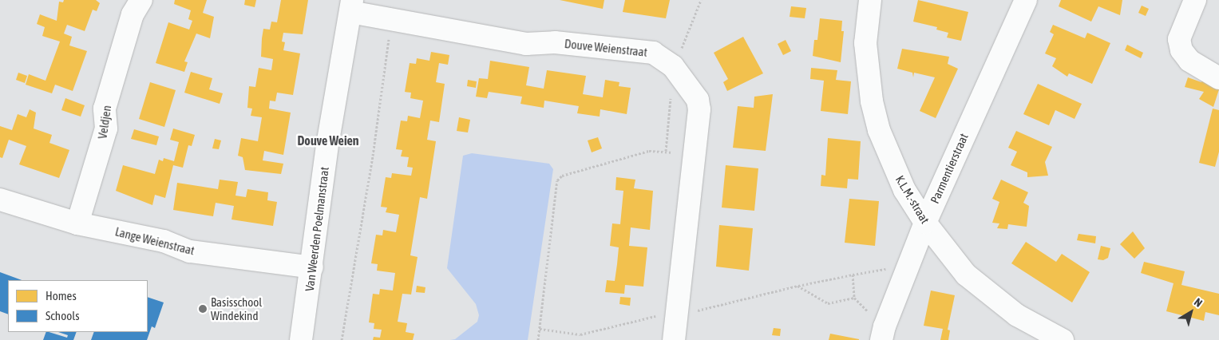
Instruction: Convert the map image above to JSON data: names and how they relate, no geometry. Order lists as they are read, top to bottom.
{
  "streets": {
    "street": [
      "Douve Weienstraat",
      "Veldjen",
      "Parmentierstraat",
      "K.L.M.-straat",
      "Van Weerden Poelmanstraat",
      "Lange Weienstraat"
    ]
  },
  "crossings": [
    ["Douve Weienstraat", "Van Weerden Poelmanstraat"],
    ["Veldjen", "Lange Weienstraat"],
    ["Parmentierstraat", "K.L.M.-straat"],
    ["Van Weerden Poelmanstraat", "Lange Weienstraat"]
  ],
  "districts": ["Douve Weien"],
  "places": ["Basisschool Windekind"],
  "legend": ["Homes", "Schools"],
  "north": "top right"
}
